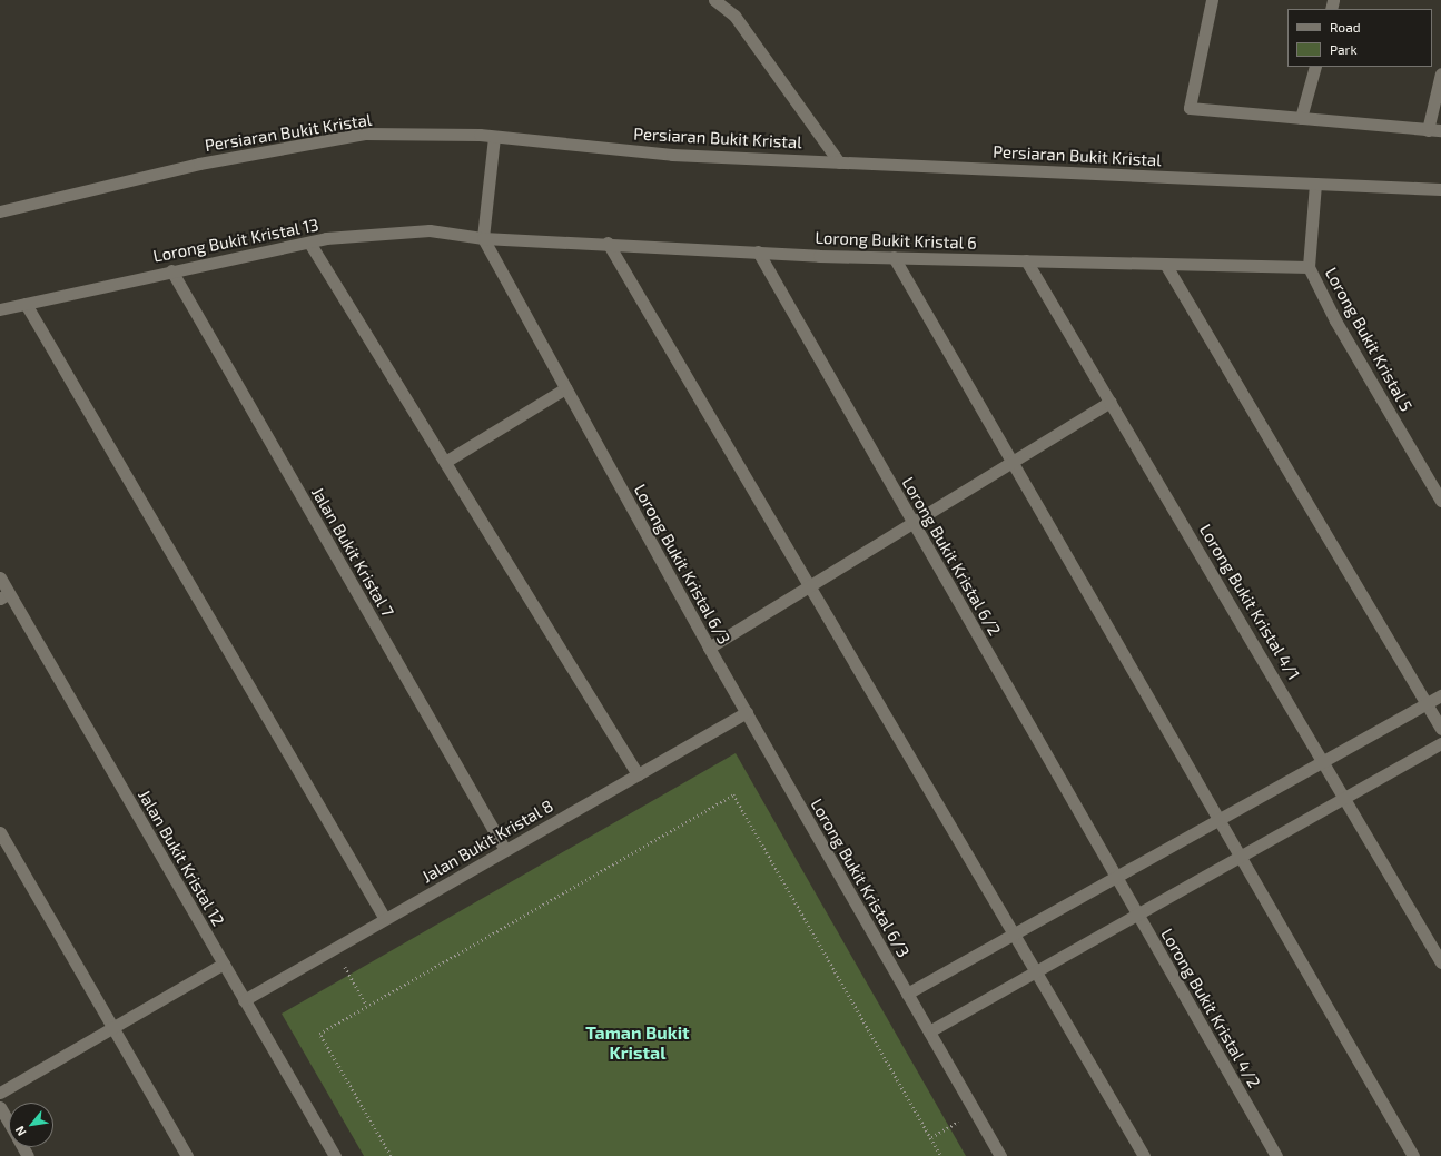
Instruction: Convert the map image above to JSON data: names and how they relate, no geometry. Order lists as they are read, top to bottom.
{
  "streets": {
    "street": [
      "Persiaran Bukit Kristal",
      "Lorong Bukit Kristal 13",
      "Lorong Bukit Kristal 6",
      "Lorong Bukit Kristal 5",
      "Jalan Bukit Kristal 7",
      "Lorong Bukit Kristal 6/2",
      "Lorong Bukit Kristal 6/3",
      "Lorong Bukit Kristal 4/1",
      "Jalan Bukit Kristal 8",
      "Jalan Bukit Kristal 12",
      "Lorong Bukit Kristal 4/2"
    ]
  },
  "crossings": [
    ["Persiaran Bukit Kristal", "Lorong Bukit Kristal 5"],
    ["Lorong Bukit Kristal 13", "Lorong Bukit Kristal 6"],
    ["Lorong Bukit Kristal 13", "Jalan Bukit Kristal 7"],
    ["Lorong Bukit Kristal 13", "Lorong Bukit Kristal 6/3"],
    ["Lorong Bukit Kristal 6", "Lorong Bukit Kristal 5"],
    ["Lorong Bukit Kristal 6", "Lorong Bukit Kristal 6/2"],
    ["Lorong Bukit Kristal 6", "Lorong Bukit Kristal 6/3"],
    ["Lorong Bukit Kristal 6", "Lorong Bukit Kristal 4/1"],
    ["Jalan Bukit Kristal 7", "Jalan Bukit Kristal 8"],
    ["Lorong Bukit Kristal 6/2", "Lorong Bukit Kristal 4/2"],
    ["Lorong Bukit Kristal 6/3", "Jalan Bukit Kristal 8"],
    ["Jalan Bukit Kristal 8", "Jalan Bukit Kristal 12"]
  ],
  "districts": ["Taman Bukit Kristal"],
  "legend": ["Road", "Park"],
  "north": "bottom left"
}
